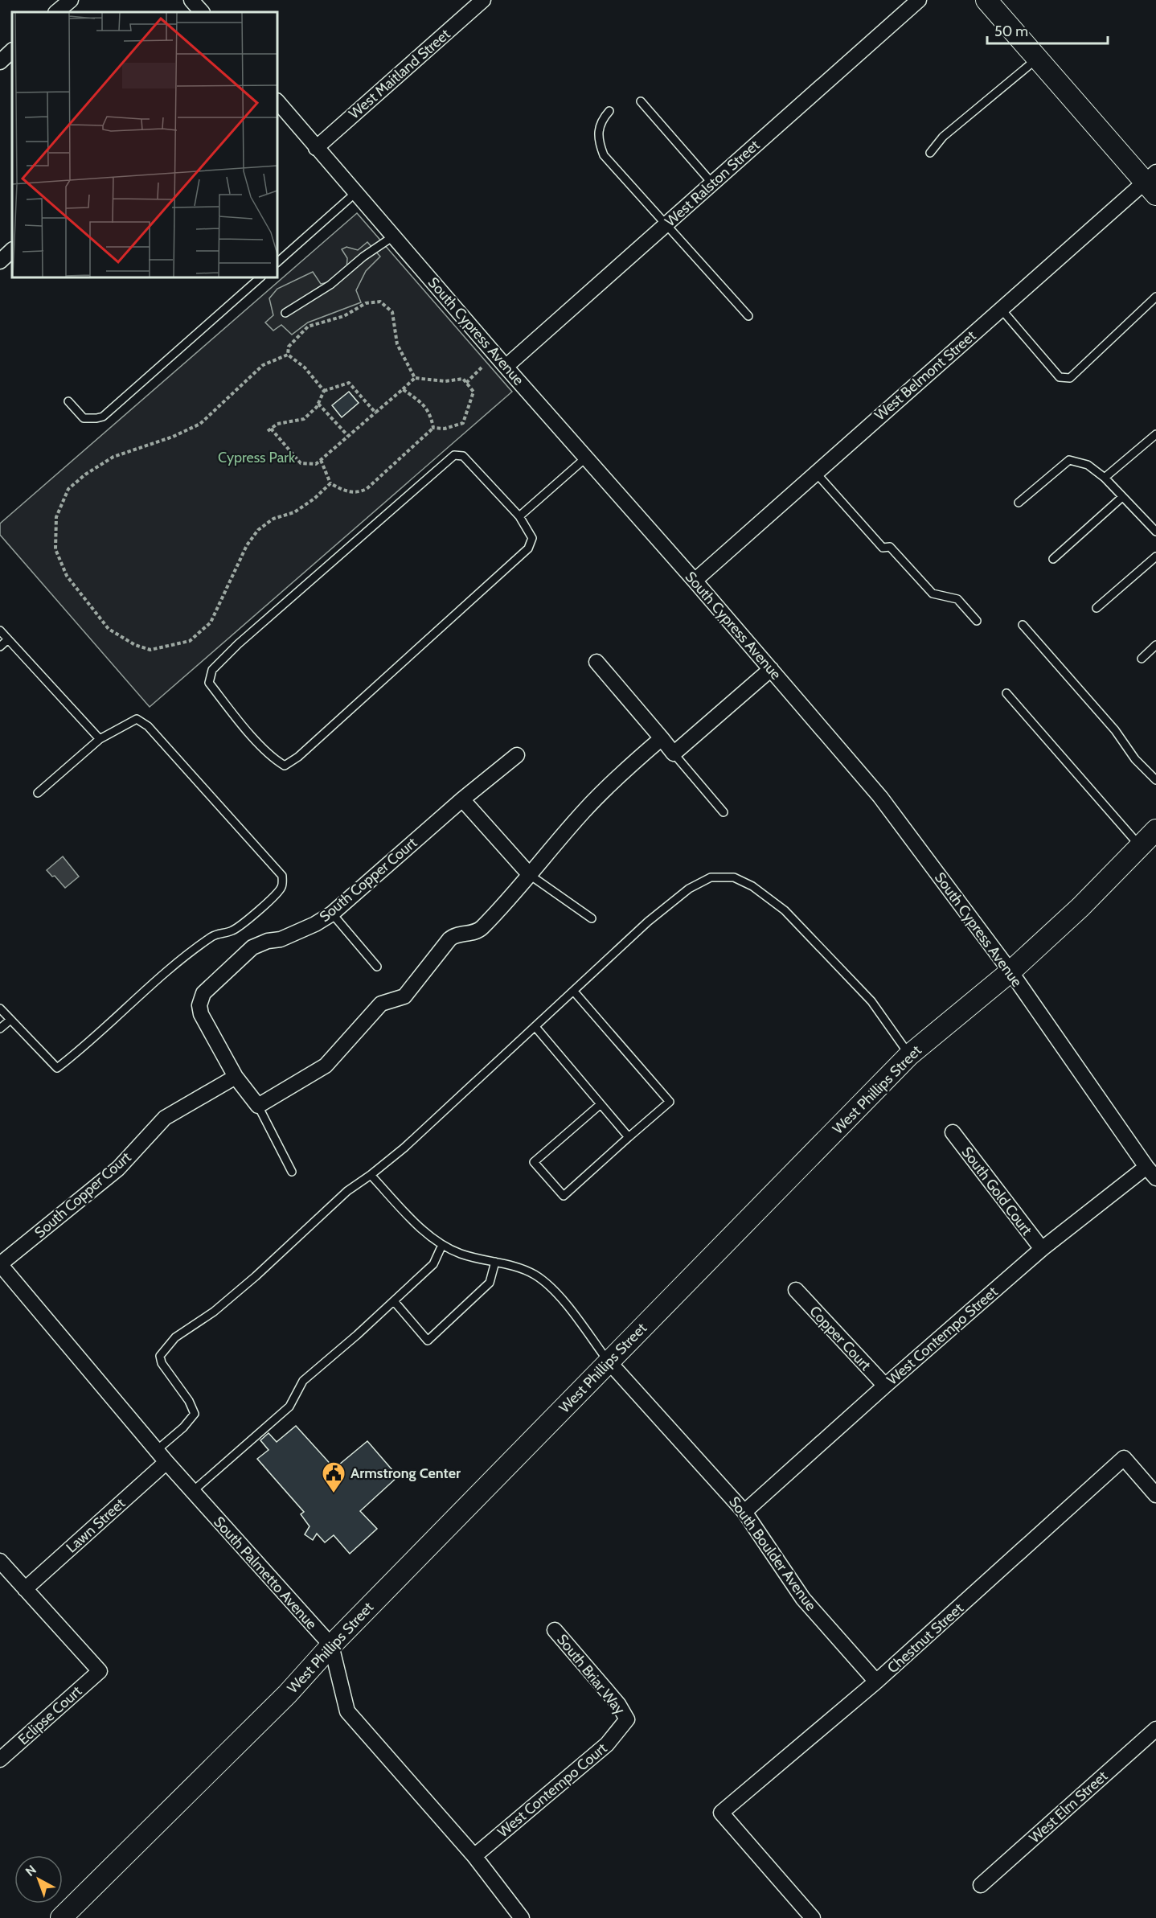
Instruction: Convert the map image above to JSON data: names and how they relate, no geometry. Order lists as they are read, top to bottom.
{
  "streets": {
    "street": [
      "West Maitland Street",
      "West Ralston Street",
      "South Cypress Avenue",
      "West Belmont Street",
      "South Copper Court",
      "West Phillips Street",
      "South Gold Court",
      "West Contempo Street",
      "Copper Court",
      "Lawn Street",
      "South Boulder Avenue",
      "South Palmetto Avenue",
      "Chestnut Street",
      "South Briar Way",
      "Eclipse Court",
      "West Contempo Court",
      "West Elm Street"
    ]
  },
  "crossings": [
    ["West Maitland Street", "South Cypress Avenue"],
    ["West Ralston Street", "South Cypress Avenue"],
    ["South Cypress Avenue", "West Belmont Street"],
    ["South Cypress Avenue", "West Phillips Street"],
    ["South Cypress Avenue", "West Contempo Street"],
    ["South Copper Court", "South Palmetto Avenue"],
    ["West Phillips Street", "South Boulder Avenue"],
    ["West Phillips Street", "South Palmetto Avenue"],
    ["South Gold Court", "West Contempo Street"],
    ["West Contempo Street", "Copper Court"],
    ["West Contempo Street", "South Boulder Avenue"],
    ["Lawn Street", "South Palmetto Avenue"],
    ["Lawn Street", "Eclipse Court"],
    ["South Boulder Avenue", "Chestnut Street"],
    ["South Palmetto Avenue", "West Contempo Court"],
    ["South Briar Way", "West Contempo Court"]
  ],
  "parks": ["Cypress Park"],
  "places": {
    "public building": ["Armstrong Center"]
  },
  "scale_bar": "50 m",
  "north": "top left"
}
